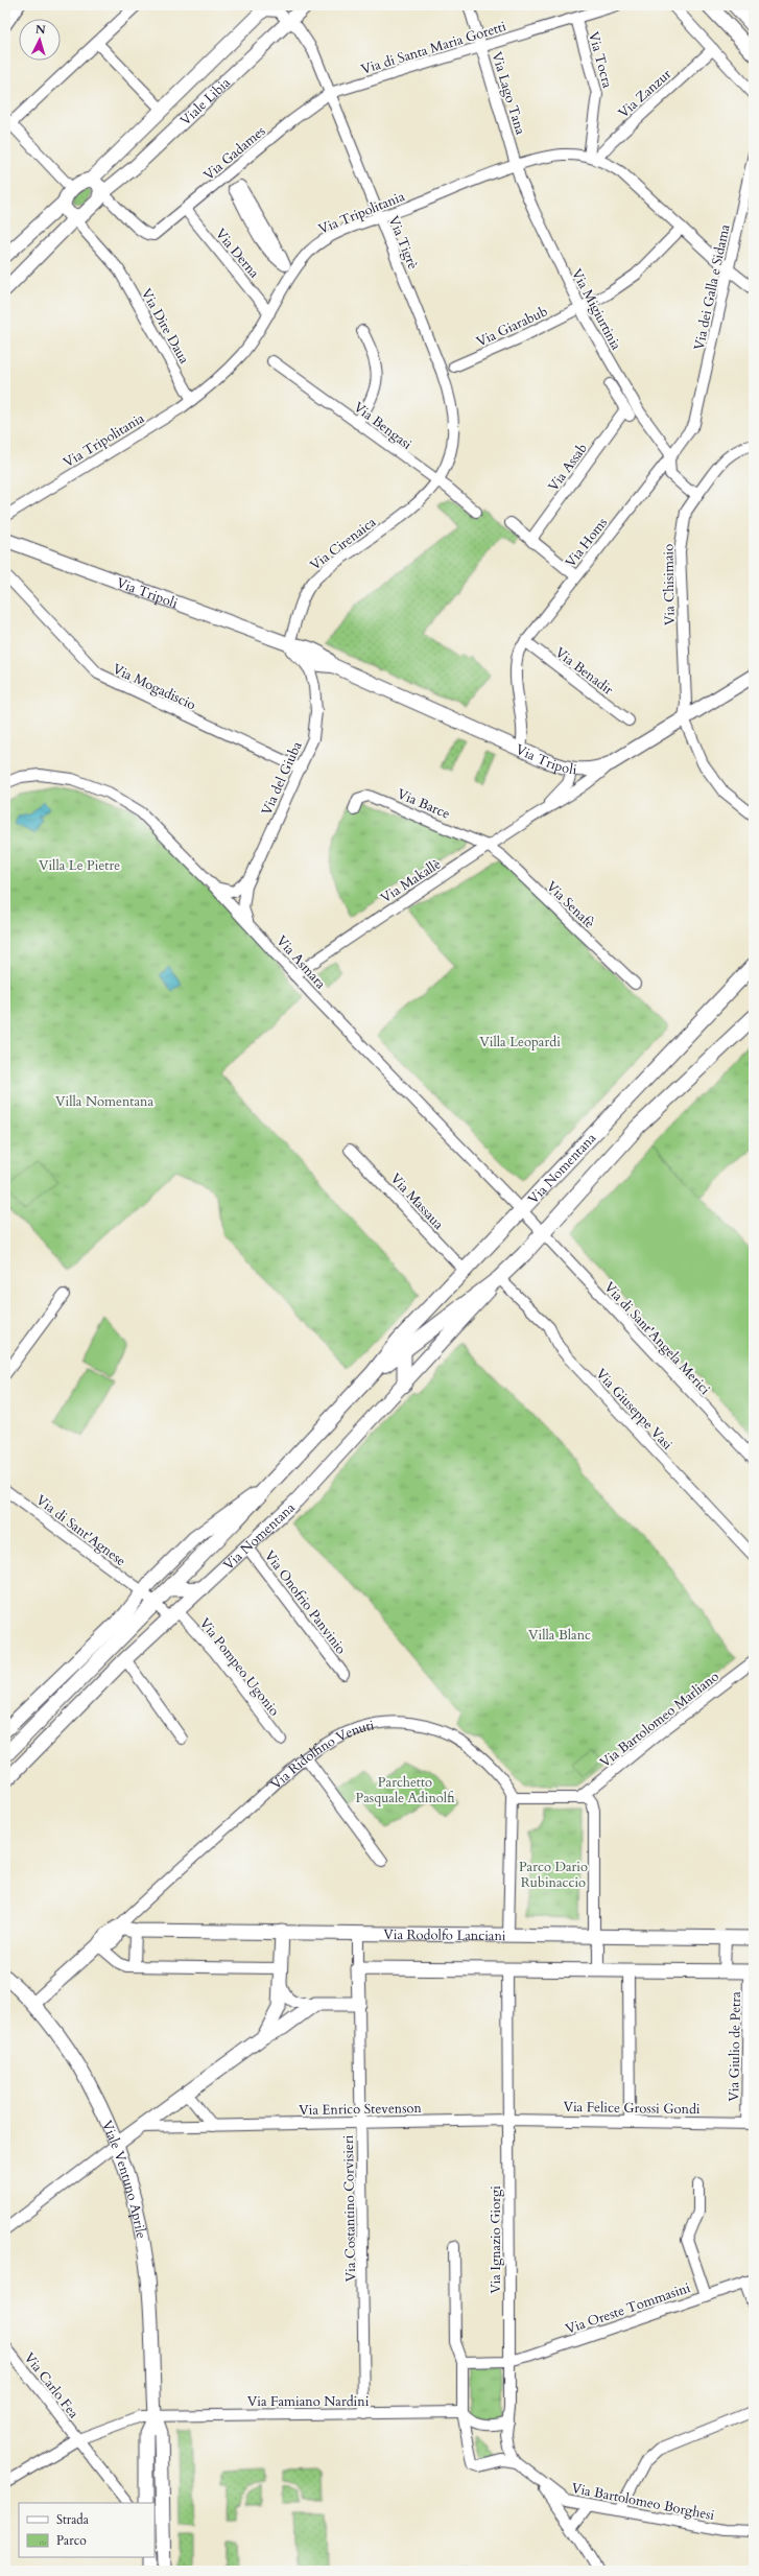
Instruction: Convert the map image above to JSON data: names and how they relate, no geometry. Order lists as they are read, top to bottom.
{
  "streets": {
    "main road": ["Via Nomentana"],
    "street": [
      "Via di Santa Maria Goretti",
      "Via Tocra",
      "Via Lago Tana",
      "Via Zanzur",
      "Viale Libia",
      "Via Gadames",
      "Via Tripolitania",
      "Via Tigrè",
      "Via Derna",
      "Via dei Galla e Sidama",
      "Via Migiurtinia",
      "Via Dire Daua",
      "Via Giarabub",
      "Via Bengasi",
      "Via Assab",
      "Via Homs",
      "Via Cirenaica",
      "Via Chisimaio",
      "Via Tripoli",
      "Via Benadir",
      "Via Mogadiscio",
      "Via del Giuba",
      "Via Barce",
      "Via Makallè",
      "Via Senafè",
      "Via Asmara",
      "Via Massaua",
      "Via di Sant'Angela Merici",
      "Via Giuseppe Vasi",
      "Via di Sant'Agnese",
      "Via Onofrio Panvinio",
      "Via Pompeo Ugonio",
      "Via Bartolomeo Marliano",
      "Via Ridolfino Venuti",
      "Via Rodolfo Lanciani",
      "Via Giulio de Petra",
      "Via Felice Grossi Gondi",
      "Via Enrico Stevenson",
      "Viale Ventuno Aprile",
      "Via Costantino Corvisieri",
      "Via Ignazio Giorgi",
      "Via Oreste Tommasini",
      "Via Carlo Fea",
      "Via Famiano Nardini",
      "Via Bartolomeo Borghesi"
    ]
  },
  "crossings": [
    ["Via di Santa Maria Goretti", "Via Tocra"],
    ["Via di Santa Maria Goretti", "Via Lago Tana"],
    ["Via di Santa Maria Goretti", "Via Gadames"],
    ["Via di Santa Maria Goretti", "Via Tigrè"],
    ["Via Tocra", "Via Zanzur"],
    ["Via Tocra", "Via Tripolitania"],
    ["Via Lago Tana", "Via Tripolitania"],
    ["Via Lago Tana", "Via Migiurtinia"],
    ["Via Zanzur", "Via Tripolitania"],
    ["Viale Libia", "Via Gadames"],
    ["Viale Libia", "Via Tigrè"],
    ["Viale Libia", "Via Dire Daua"],
    ["Via Gadames", "Via Tigrè"],
    ["Via Gadames", "Via Derna"],
    ["Via Gadames", "Via Dire Daua"],
    ["Via Tripolitania", "Via Tigrè"],
    ["Via Tripolitania", "Via Derna"],
    ["Via Tripolitania", "Via dei Galla e Sidama"],
    ["Via Tripolitania", "Via Migiurtinia"],
    ["Via Tripolitania", "Via Dire Daua"],
    ["Via Tripolitania", "Via Giarabub"],
    ["Via Tigrè", "Via Bengasi"],
    ["Via Tigrè", "Via Cirenaica"],
    ["Via dei Galla e Sidama", "Via Homs"],
    ["Via Migiurtinia", "Via Giarabub"],
    ["Via Migiurtinia", "Via Homs"],
    ["Via Bengasi", "Via Cirenaica"],
    ["Via Homs", "Via Tripoli"],
    ["Via Homs", "Via Benadir"],
    ["Via Cirenaica", "Via Tripoli"],
    ["Via Chisimaio", "Via Tripoli"],
    ["Via Tripoli", "Via del Giuba"],
    ["Via Tripoli", "Via Makallè"],
    ["Via Mogadiscio", "Via del Giuba"],
    ["Via del Giuba", "Via Asmara"],
    ["Via Barce", "Via Makallè"],
    ["Via Barce", "Via Senafè"],
    ["Via Makallè", "Via Senafè"],
    ["Via Makallè", "Via Asmara"],
    ["Via Asmara", "Via Nomentana"],
    ["Via Asmara", "Via di Sant'Angela Merici"],
    ["Via Nomentana", "Via Massaua"],
    ["Via Nomentana", "Via di Sant'Angela Merici"],
    ["Via Nomentana", "Via Giuseppe Vasi"],
    ["Via Nomentana", "Via di Sant'Agnese"],
    ["Via Nomentana", "Via Onofrio Panvinio"],
    ["Via Nomentana", "Via Pompeo Ugonio"],
    ["Via di Sant'Agnese", "Via Pompeo Ugonio"],
    ["Via Ridolfino Venuti", "Via Rodolfo Lanciani"],
    ["Via Giulio de Petra", "Via Felice Grossi Gondi"],
    ["Via Felice Grossi Gondi", "Via Enrico Stevenson"],
    ["Via Felice Grossi Gondi", "Via Ignazio Giorgi"],
    ["Via Enrico Stevenson", "Via Costantino Corvisieri"],
    ["Via Enrico Stevenson", "Via Ignazio Giorgi"],
    ["Viale Ventuno Aprile", "Via Famiano Nardini"],
    ["Via Costantino Corvisieri", "Via Famiano Nardini"],
    ["Via Ignazio Giorgi", "Via Oreste Tommasini"],
    ["Via Ignazio Giorgi", "Via Bartolomeo Borghesi"],
    ["Via Carlo Fea", "Via Famiano Nardini"]
  ],
  "parks": [
    "Villa Le Pietre",
    "Villa Leopardi",
    "Villa Nomentana",
    "Villa Blanc",
    "Parchetto Pasquale Adinolfi",
    "Parco Dario Rubinaccio"
  ],
  "legend": ["Strada", "Parco"],
  "north": "top"
}
